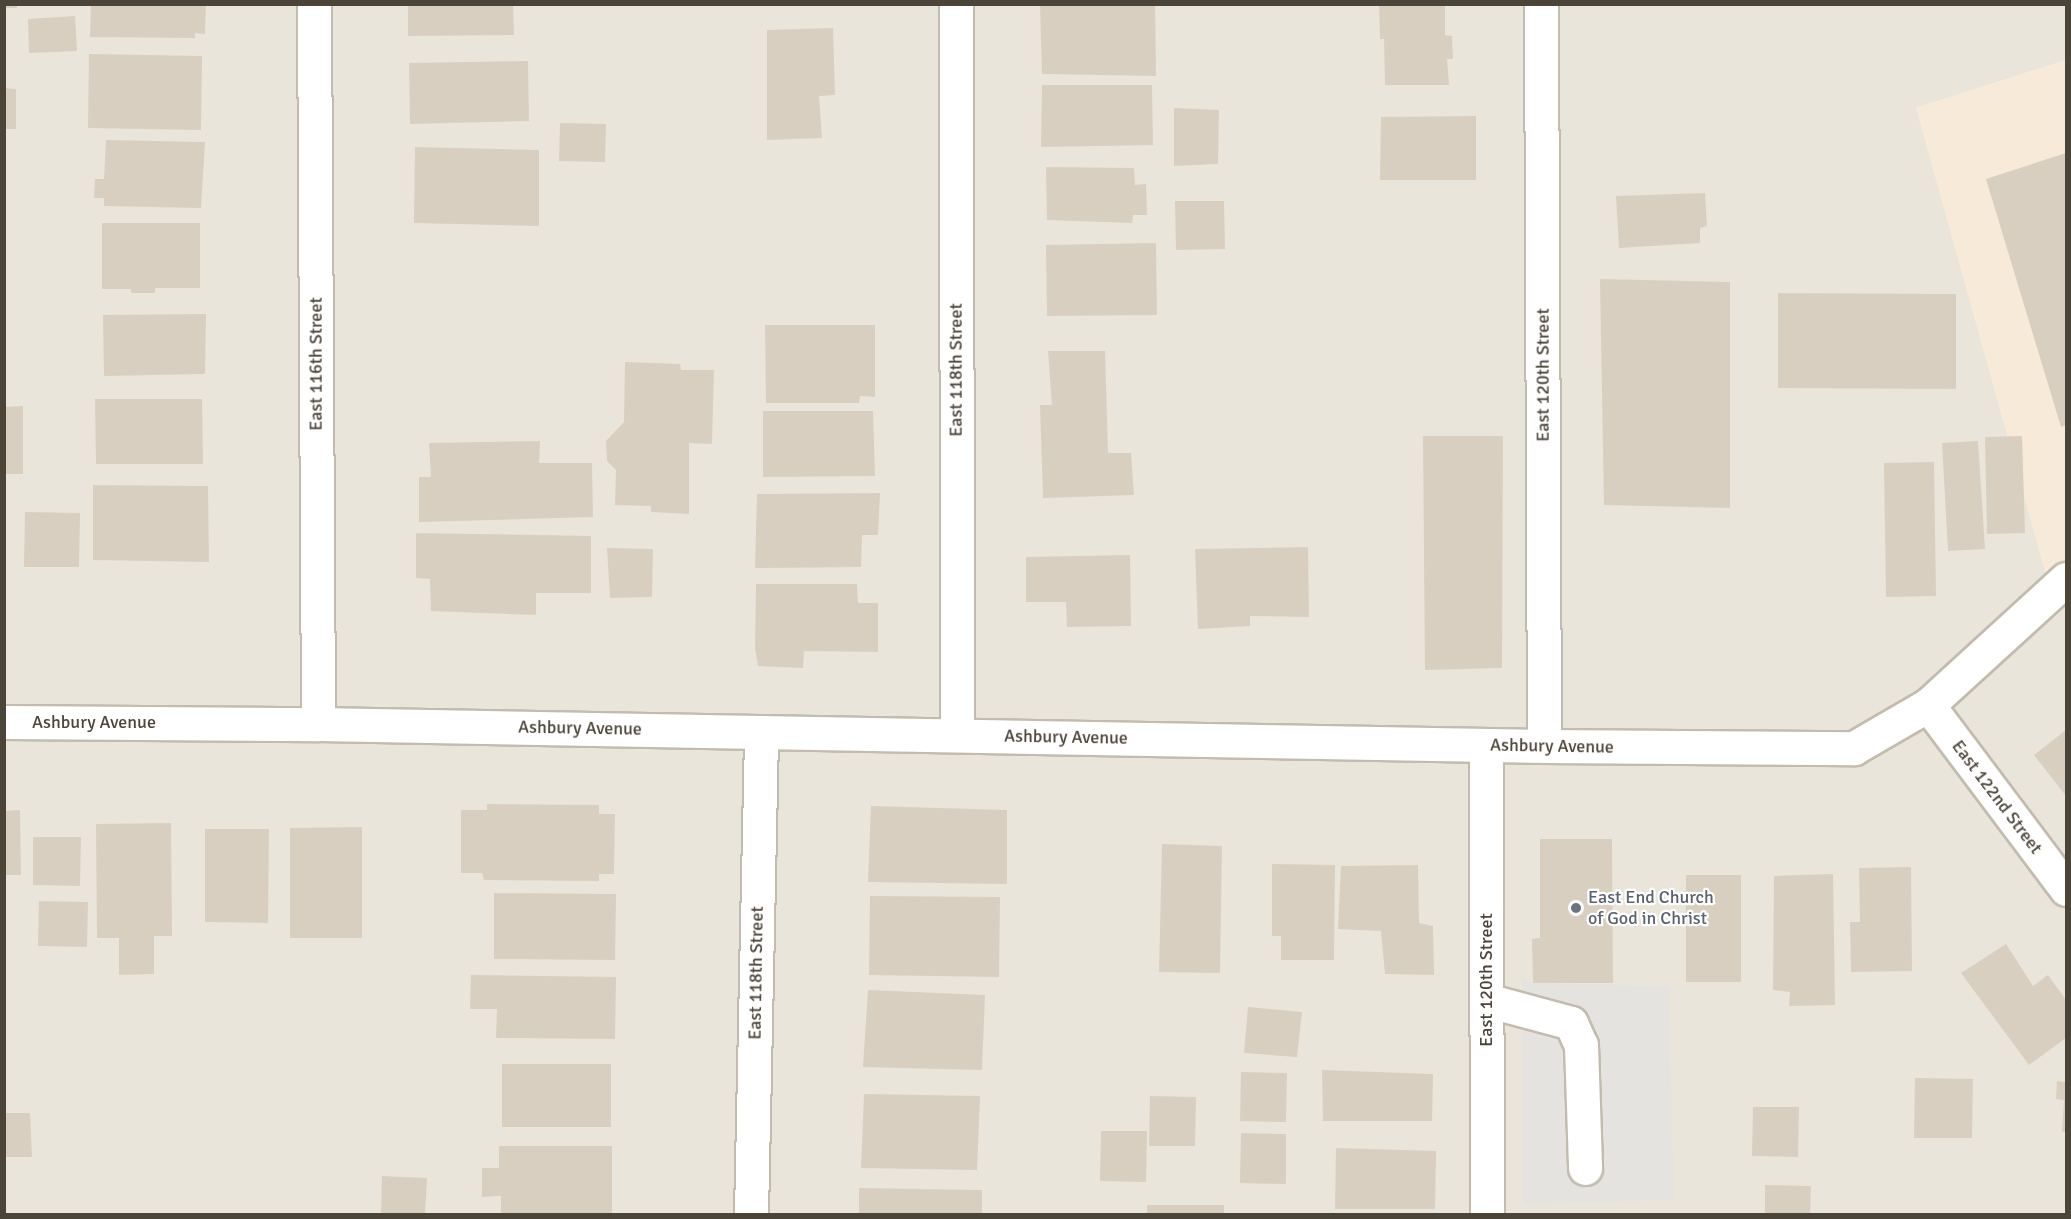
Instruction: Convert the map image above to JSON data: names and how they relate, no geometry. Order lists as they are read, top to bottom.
{
  "streets": {
    "street": [
      "East 116th Street",
      "East 118th Street",
      "East 120th Street",
      "Ashbury Avenue",
      "East 122nd Street"
    ]
  },
  "crossings": [
    ["East 116th Street", "Ashbury Avenue"],
    ["East 118th Street", "Ashbury Avenue"],
    ["East 120th Street", "Ashbury Avenue"],
    ["Ashbury Avenue", "East 122nd Street"]
  ],
  "places": ["East End Church of God in Christ"]
}
